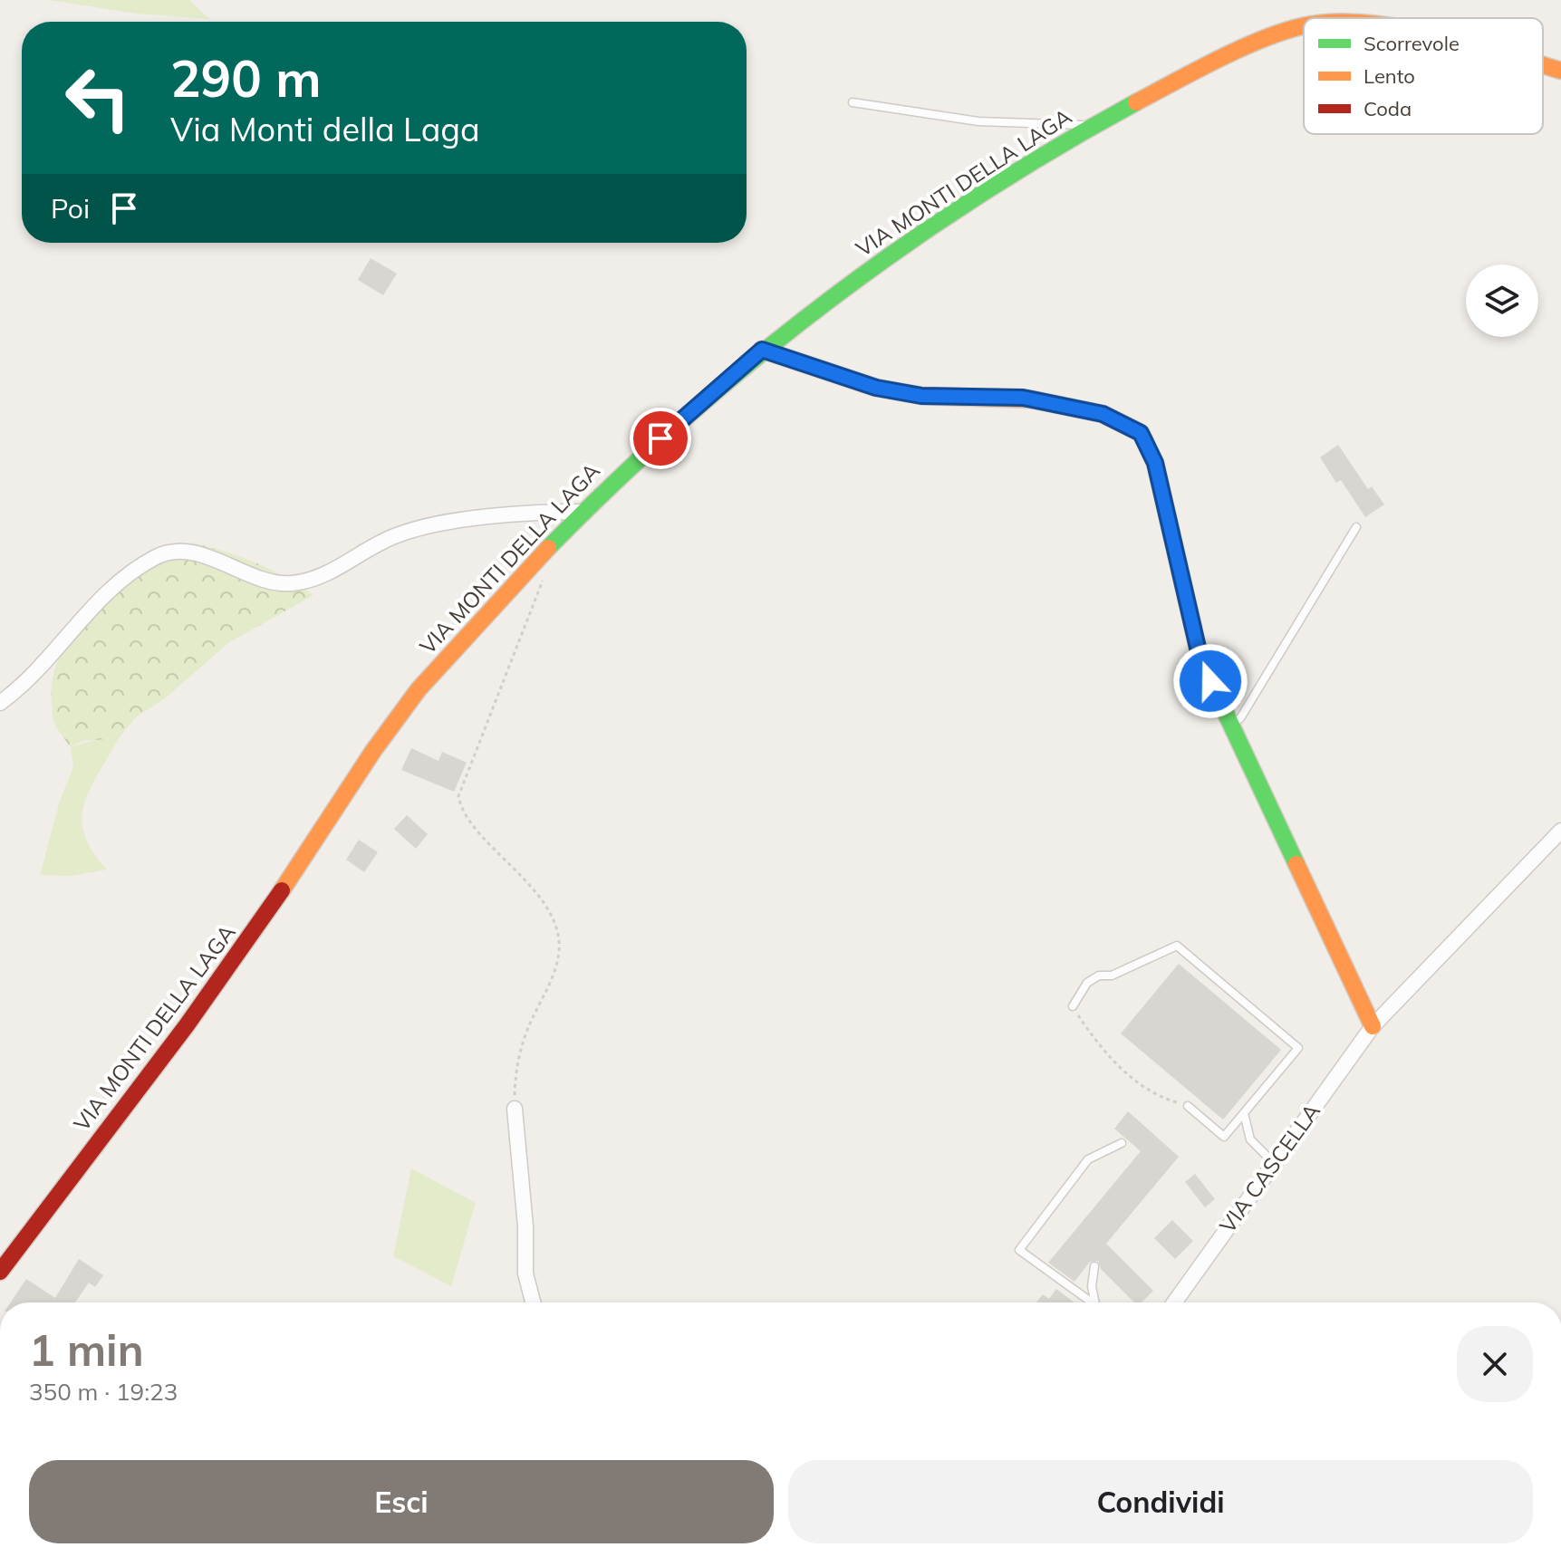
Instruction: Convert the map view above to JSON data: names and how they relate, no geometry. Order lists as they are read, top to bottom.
{
  "streets": {
    "street": ["VIA MONTI DELLA LAGA", "VIA CASCELLA"]
  },
  "legend": ["Scorrevole", "Lento", "Coda"],
  "page": {
    "turn": ["290 m", "Via Monti della Laga"],
    "then": "Poi",
    "heading": ["1 min", "350 m · 19:23"],
    "buttons": ["Esci", "Condividi"]
  }
}
